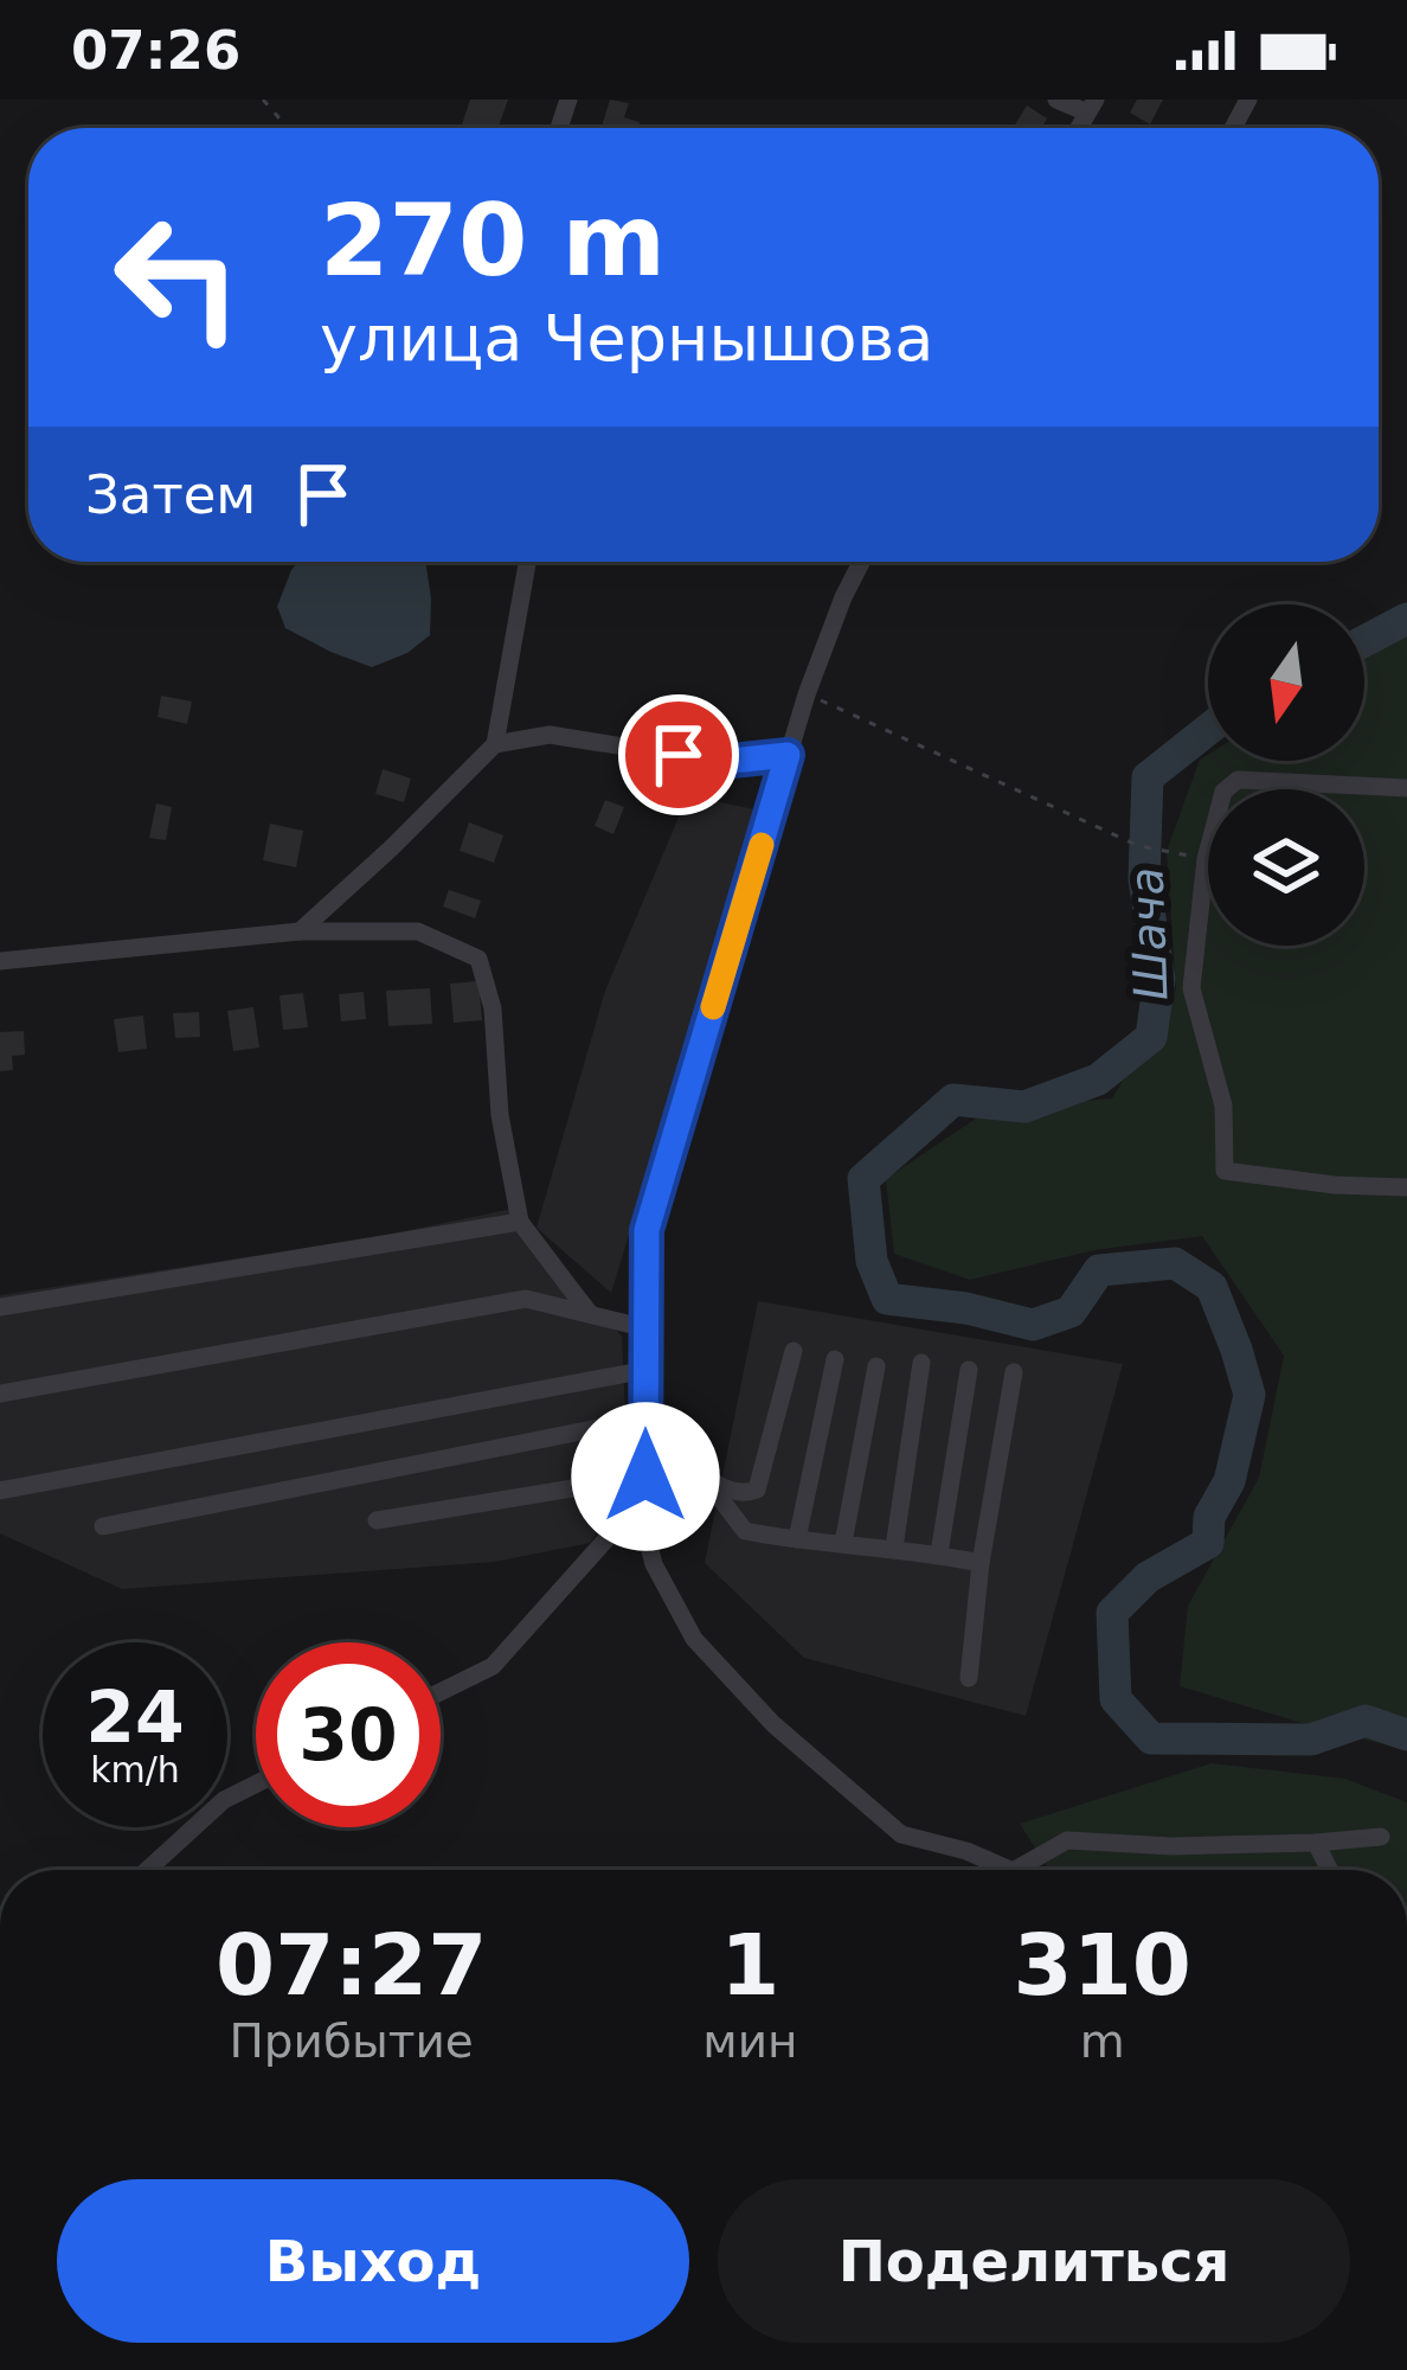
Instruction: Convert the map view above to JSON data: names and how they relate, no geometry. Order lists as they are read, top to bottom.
{
  "water": ["Шача"],
  "north": "bottom",
  "page": {
    "status": "07:26",
    "turn": ["270 m", "улица Чернышова"],
    "then": "Затем",
    "speed": "24 km/h",
    "limit": "30",
    "eta": [
      "07:27",
      "Прибытие",
      "1",
      "мин",
      "310",
      "m"
    ],
    "buttons": ["Выход", "Поделиться"]
  }
}
